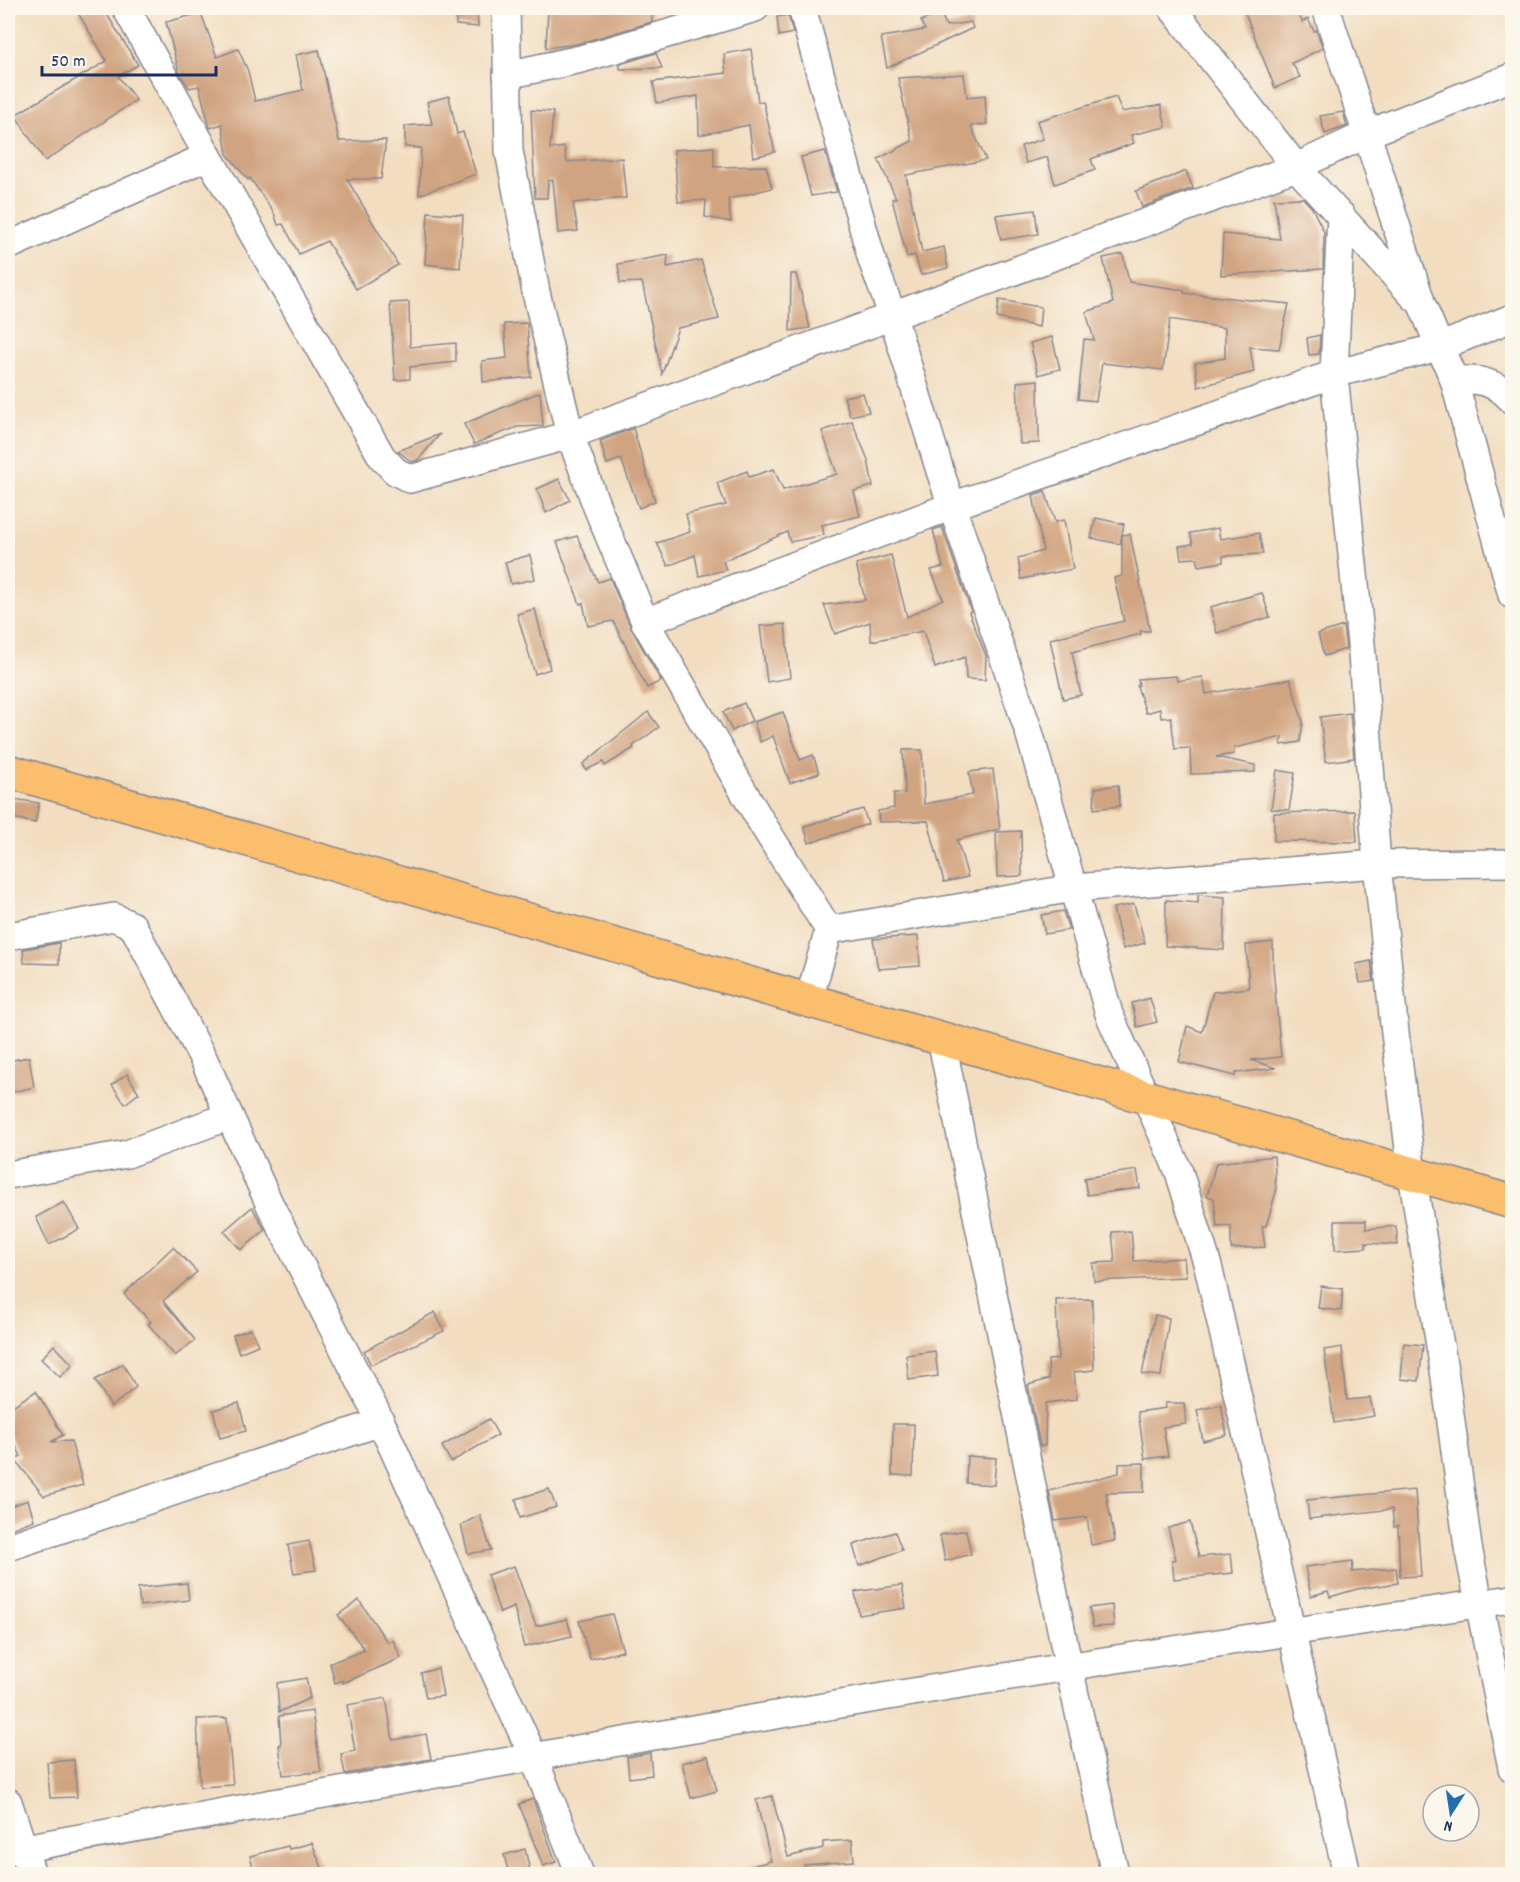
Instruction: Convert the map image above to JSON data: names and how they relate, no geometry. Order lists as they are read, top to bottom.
{
  "scale_bar": "50 m",
  "north": "bottom"
}
